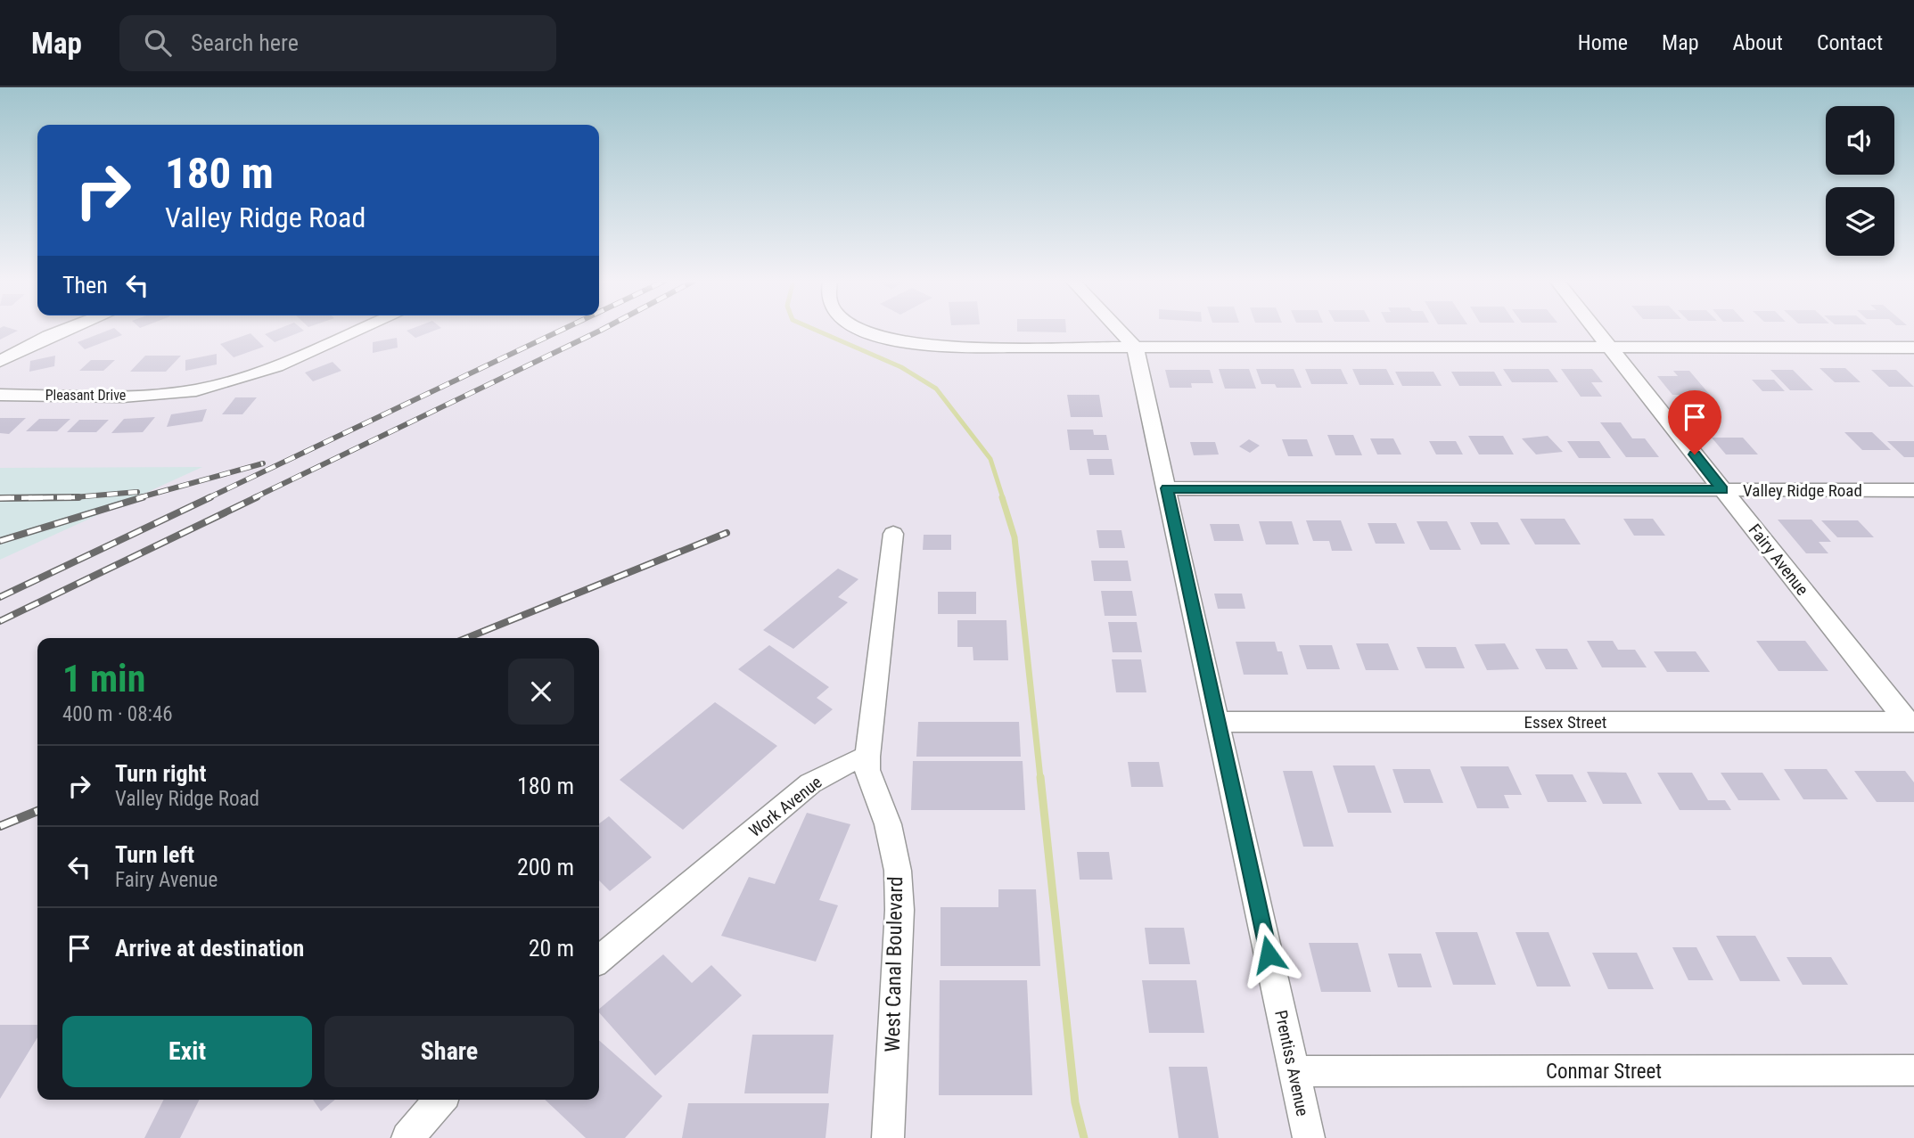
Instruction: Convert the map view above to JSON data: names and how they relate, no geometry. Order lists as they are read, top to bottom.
{
  "streets": {
    "street": [
      "Pleasant Drive",
      "Valley Ridge Road",
      "Fairy Avenue",
      "Essex Street",
      "Work Avenue",
      "West Canal Boulevard",
      "Prentiss Avenue",
      "Conmar Street"
    ]
  },
  "crossings": [
    ["Valley Ridge Road", "Fairy Avenue"],
    ["Valley Ridge Road", "Prentiss Avenue"],
    ["Fairy Avenue", "Essex Street"],
    ["Essex Street", "Prentiss Avenue"],
    ["Work Avenue", "West Canal Boulevard"],
    ["Prentiss Avenue", "Conmar Street"]
  ],
  "page": {
    "header": "Map",
    "search": "Search here",
    "nav": [
      "Home",
      "Map",
      "About",
      "Contact"
    ],
    "turn": ["180 m", "Valley Ridge Road"],
    "then": "Then",
    "heading": ["1 min", "400 m · 08:46"],
    "list": [
      {
        "name": "Turn right",
        "note": "Valley Ridge Road",
        "value": "180 m"
      },
      {
        "name": "Turn left",
        "note": "Fairy Avenue",
        "value": "200 m"
      },
      {
        "name": "Arrive at destination",
        "value": "20 m"
      }
    ],
    "buttons": ["Exit", "Share"]
  }
}
